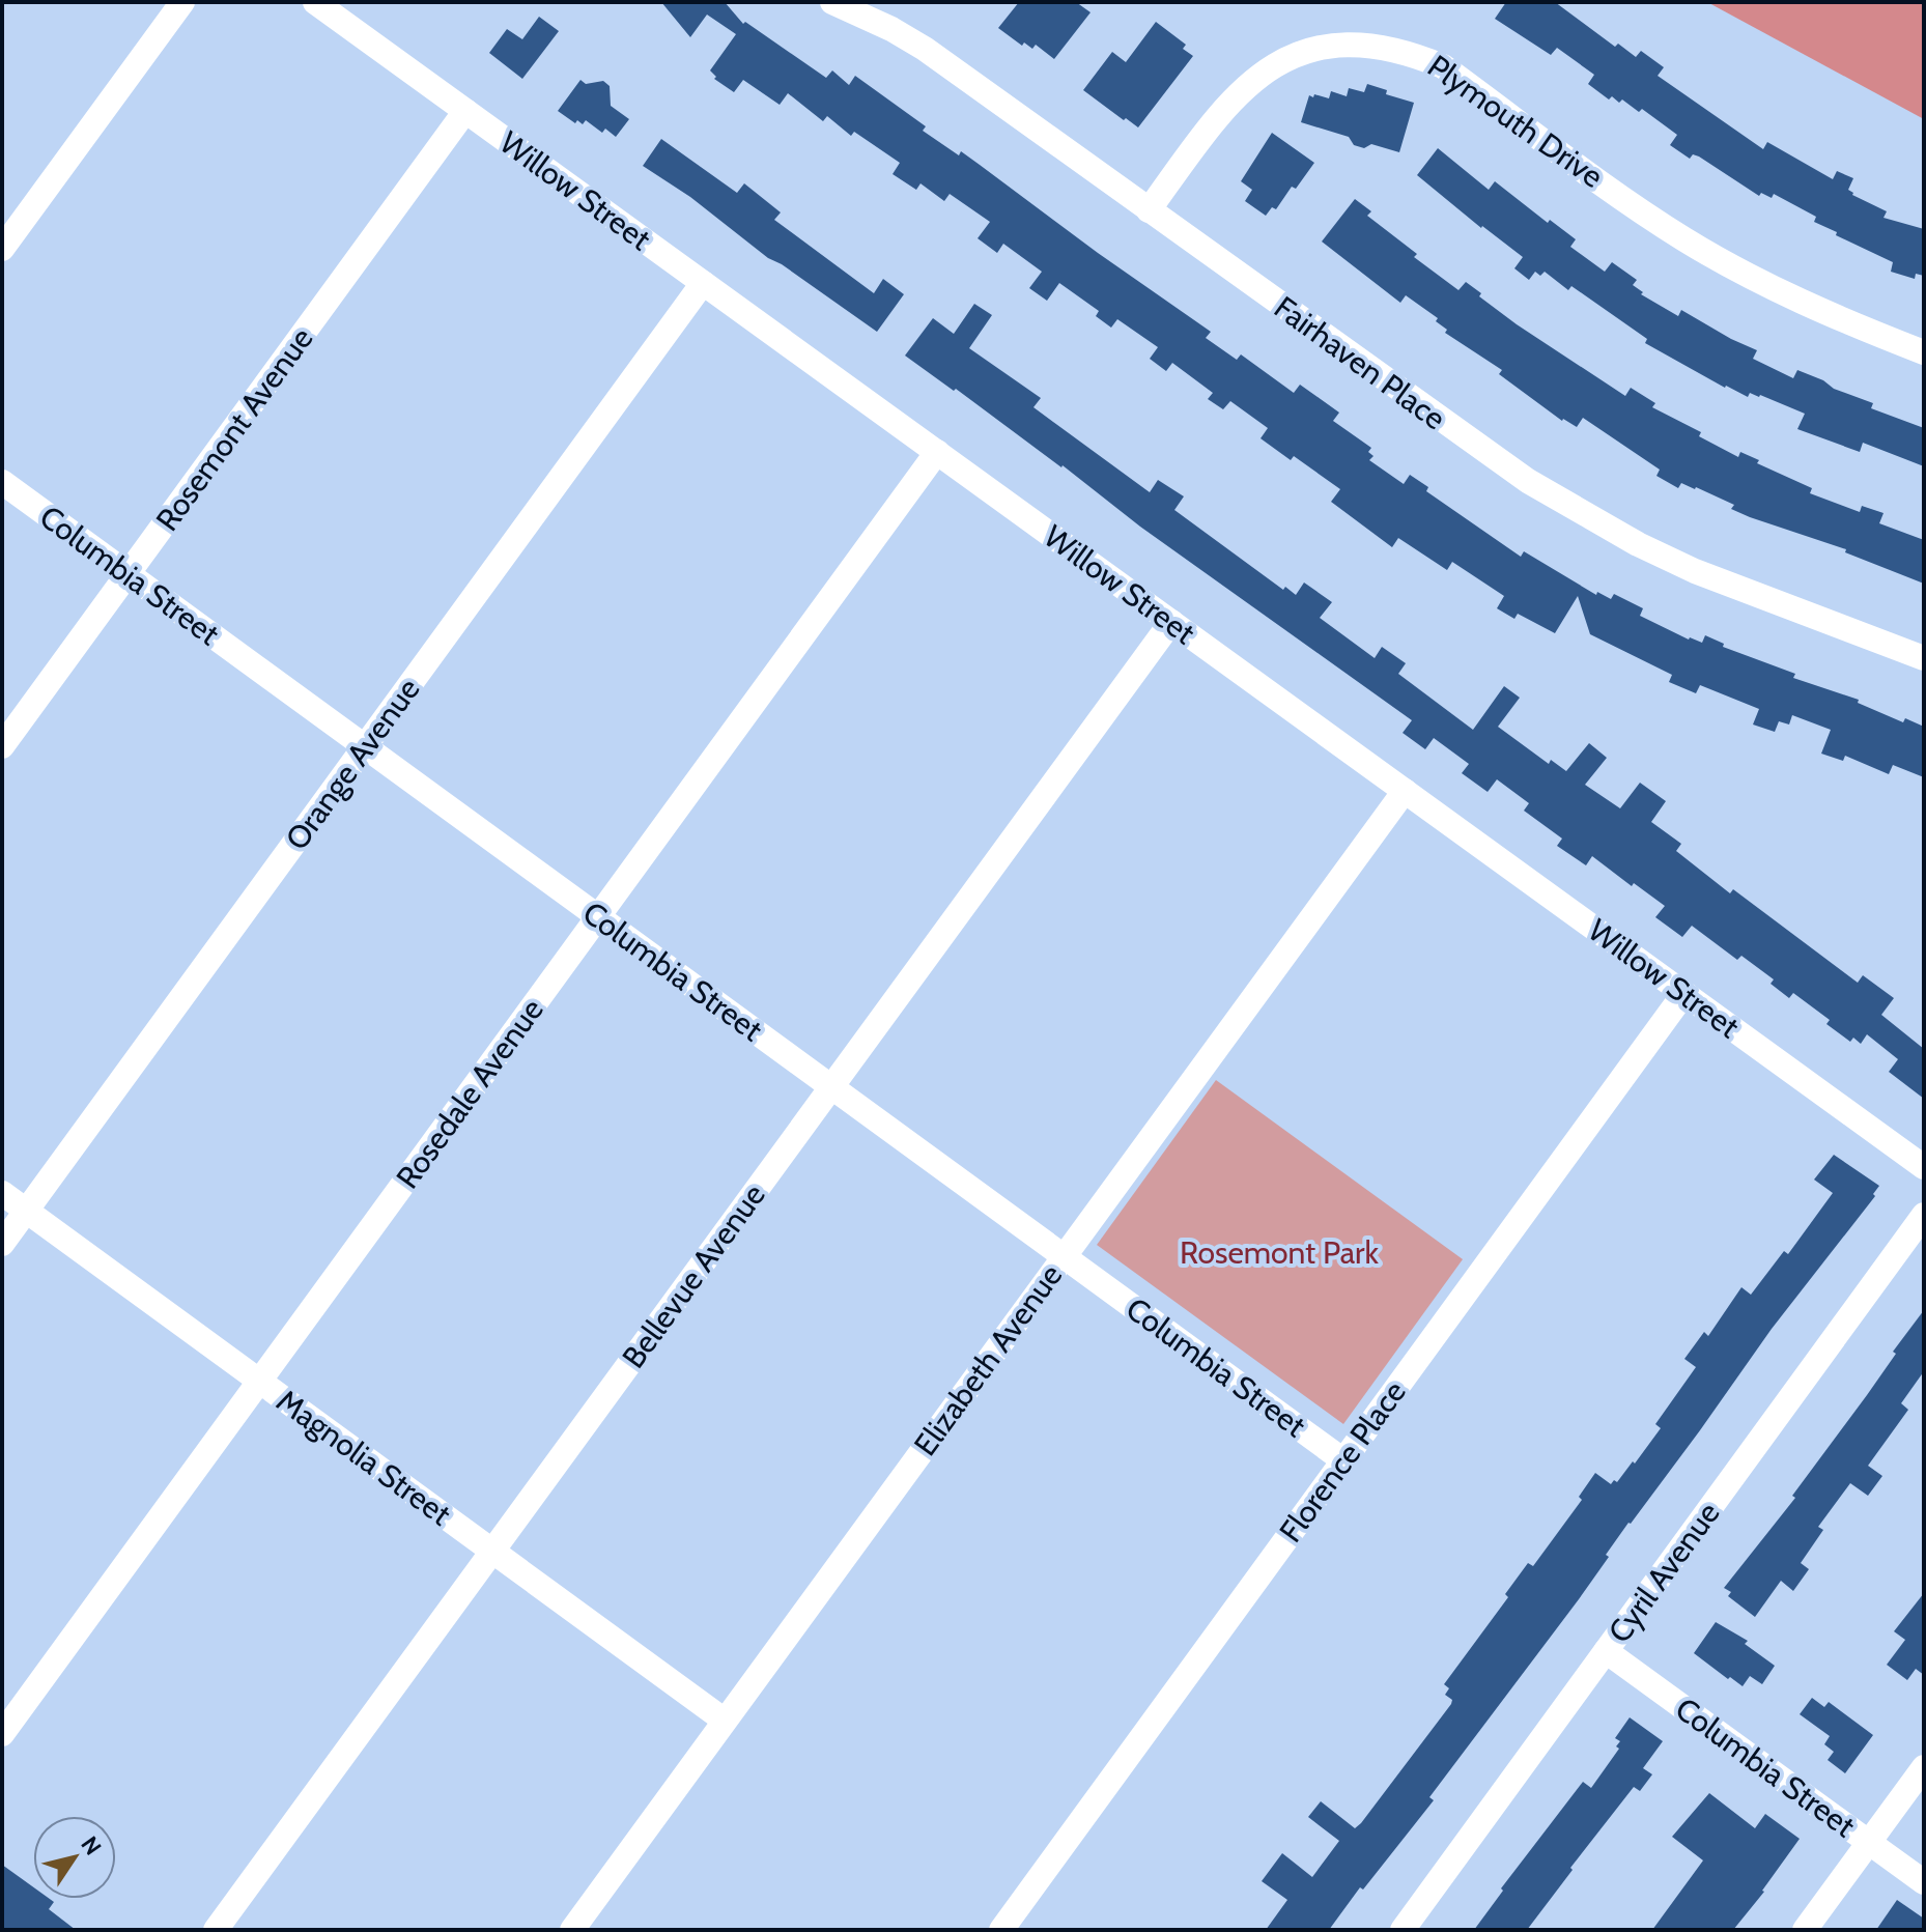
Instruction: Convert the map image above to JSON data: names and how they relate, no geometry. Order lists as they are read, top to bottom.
{
  "streets": {
    "street": [
      "Plymouth Drive",
      "Willow Street",
      "Fairhaven Place",
      "Rosemont Avenue",
      "Columbia Street",
      "Orange Avenue",
      "Rosedale Avenue",
      "Bellevue Avenue",
      "Elizabeth Avenue",
      "Magnolia Street",
      "Florence Place",
      "Cyril Avenue"
    ]
  },
  "crossings": [
    ["Plymouth Drive", "Fairhaven Place"],
    ["Willow Street", "Rosemont Avenue"],
    ["Willow Street", "Orange Avenue"],
    ["Willow Street", "Rosedale Avenue"],
    ["Willow Street", "Bellevue Avenue"],
    ["Willow Street", "Elizabeth Avenue"],
    ["Willow Street", "Florence Place"],
    ["Rosemont Avenue", "Columbia Street"],
    ["Columbia Street", "Orange Avenue"],
    ["Columbia Street", "Rosedale Avenue"],
    ["Columbia Street", "Bellevue Avenue"],
    ["Columbia Street", "Elizabeth Avenue"],
    ["Columbia Street", "Florence Place"],
    ["Columbia Street", "Cyril Avenue"],
    ["Orange Avenue", "Magnolia Street"],
    ["Rosedale Avenue", "Magnolia Street"],
    ["Bellevue Avenue", "Magnolia Street"],
    ["Elizabeth Avenue", "Magnolia Street"]
  ],
  "parks": ["Rosemont Park"],
  "north": "top right"
}
